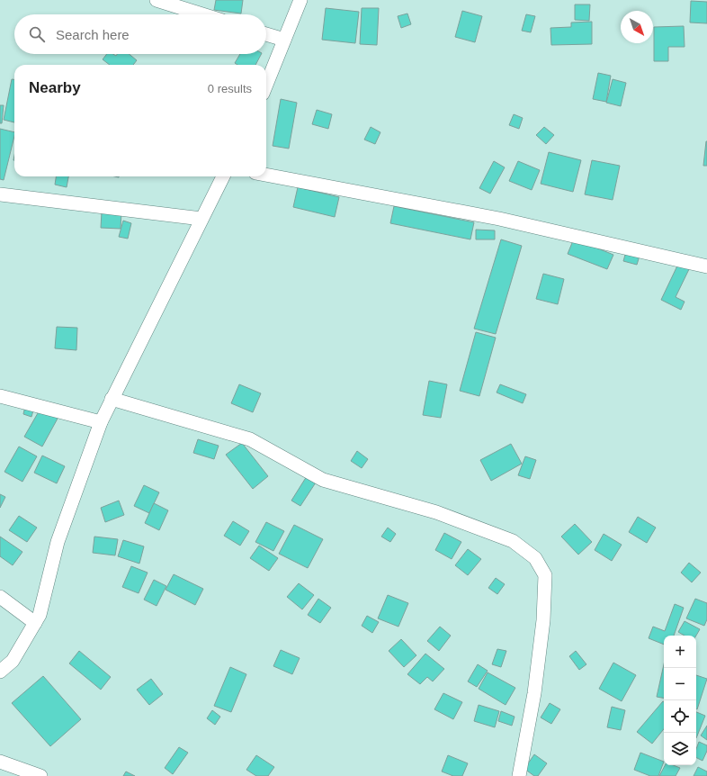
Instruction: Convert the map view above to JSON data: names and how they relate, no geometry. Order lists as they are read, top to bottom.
{
  "north": "bottom right",
  "page": {
    "search": "Search here",
    "heading": ["Nearby", "0 results"],
    "map_buttons": ["+", "−"]
  }
}
